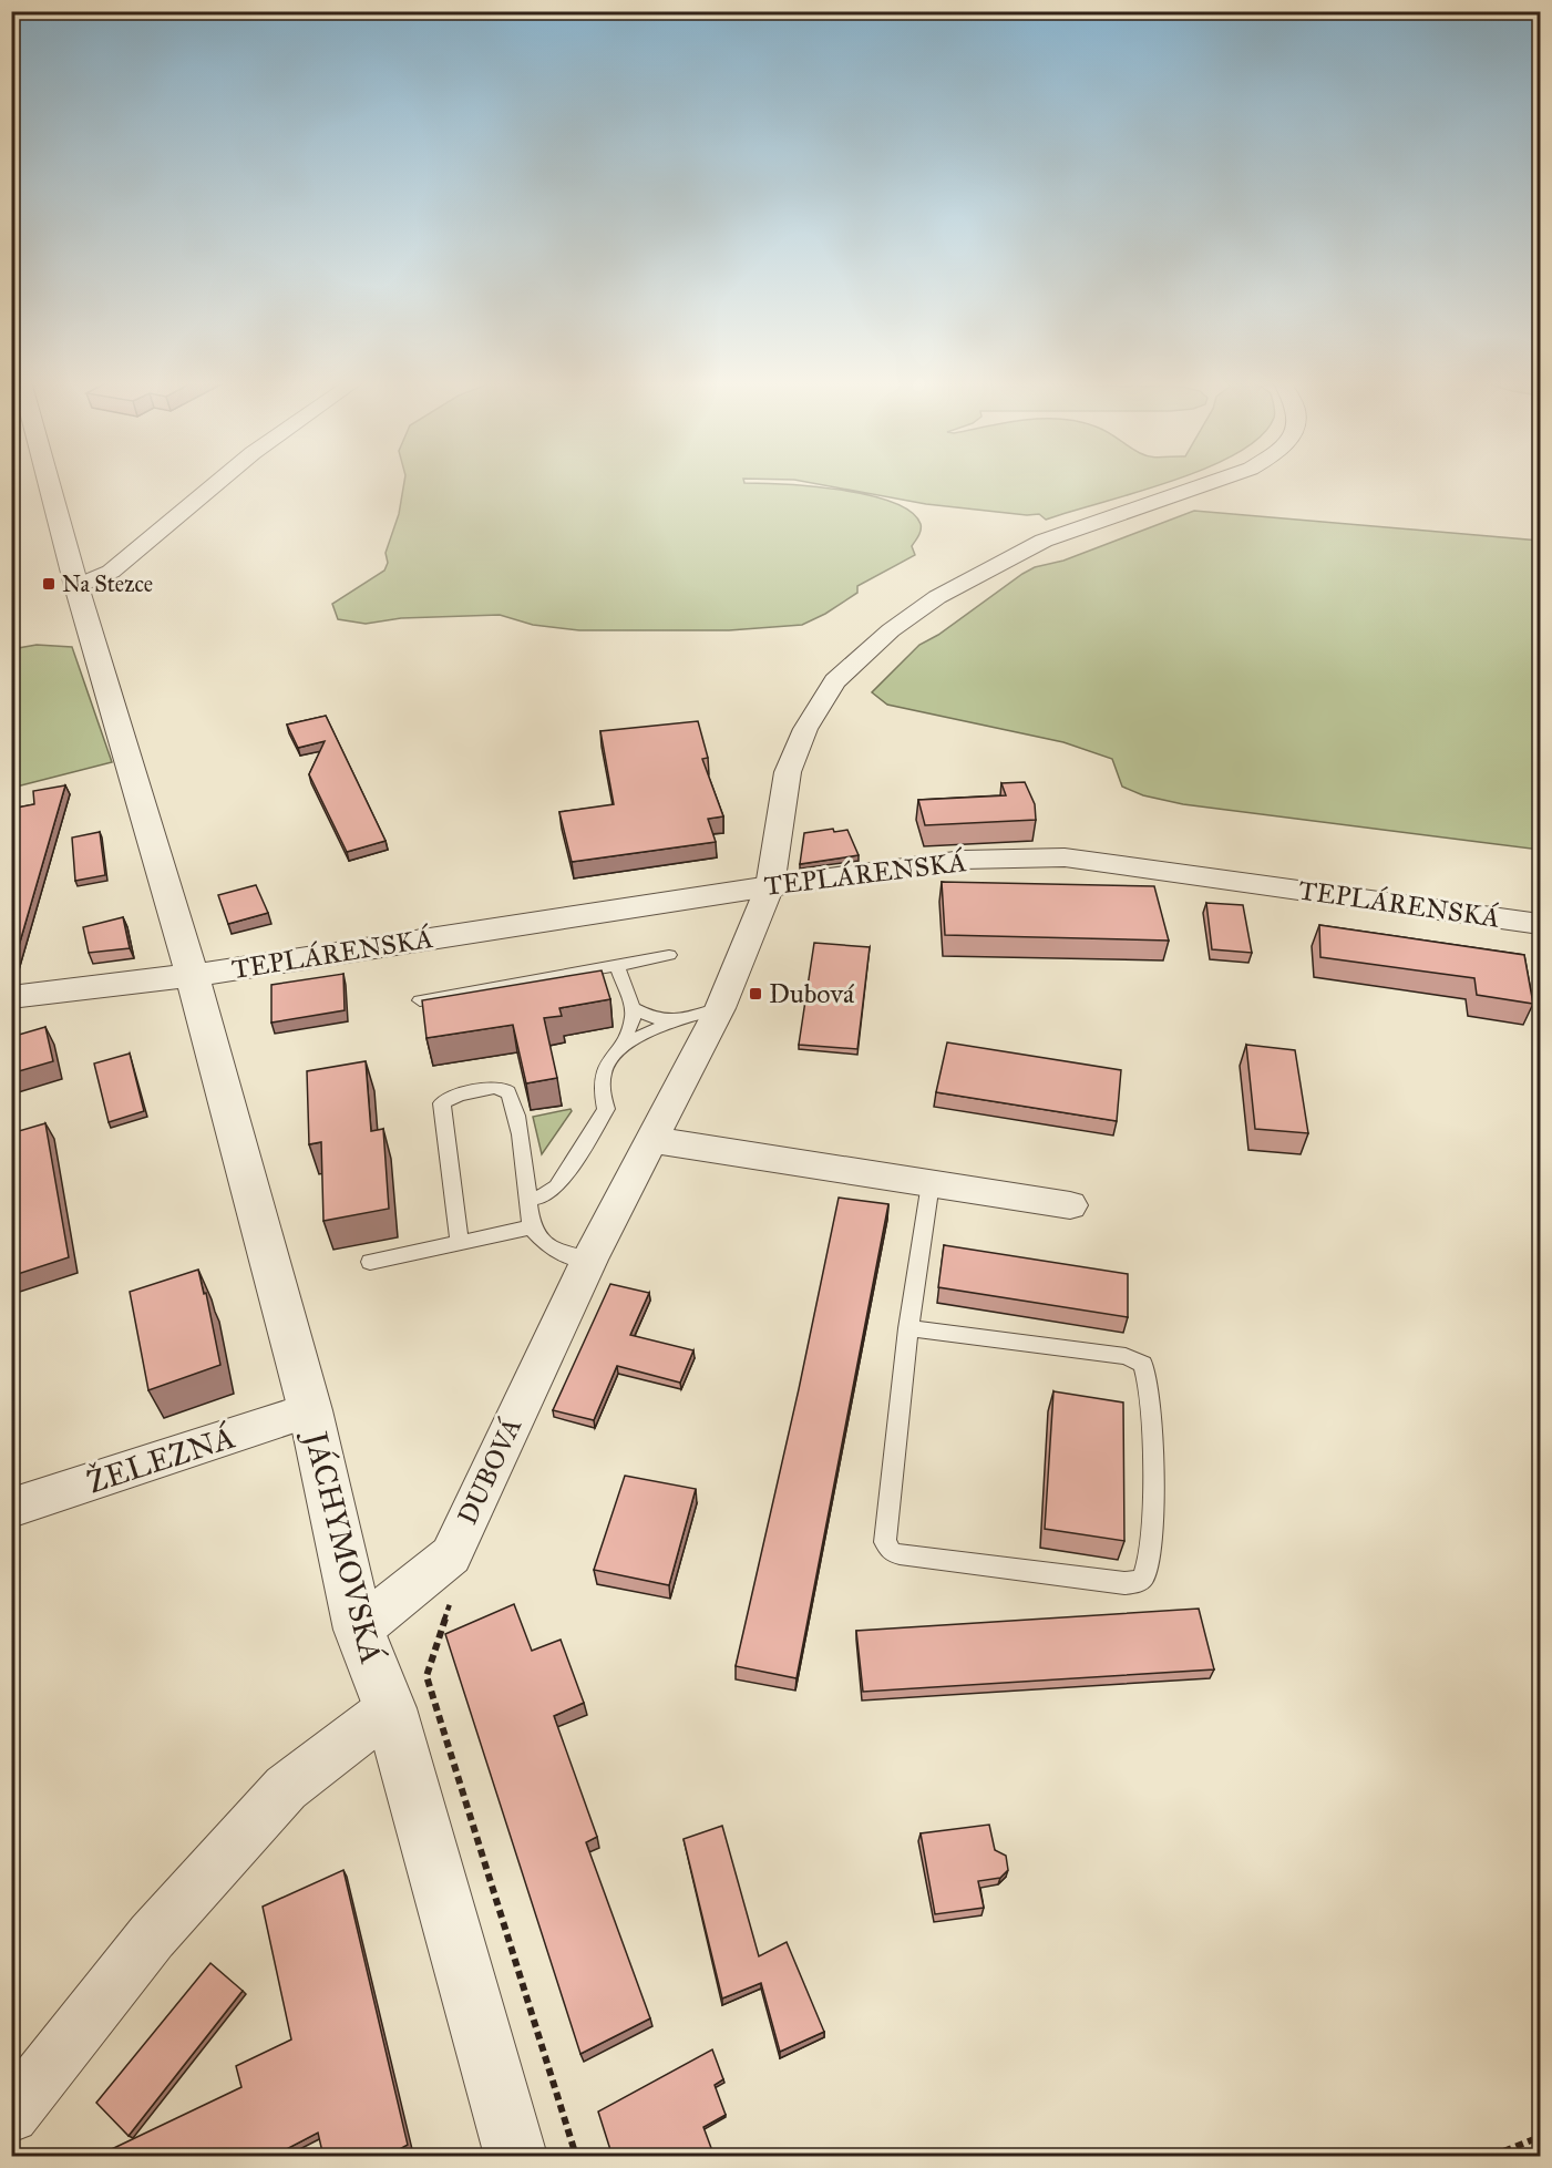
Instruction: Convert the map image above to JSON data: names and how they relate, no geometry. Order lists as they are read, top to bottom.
{
  "streets": {
    "street": [
      "TEPLÁRENSKÁ",
      "ŽELEZNÁ",
      "DUBOVÁ",
      "JÁCHYMOVSKÁ"
    ]
  },
  "crossings": [
    ["TEPLÁRENSKÁ", "DUBOVÁ"],
    ["TEPLÁRENSKÁ", "JÁCHYMOVSKÁ"],
    ["ŽELEZNÁ", "JÁCHYMOVSKÁ"],
    ["DUBOVÁ", "JÁCHYMOVSKÁ"]
  ],
  "places": {
    "transit": ["Na Stezce", "Dubová"]
  }
}
